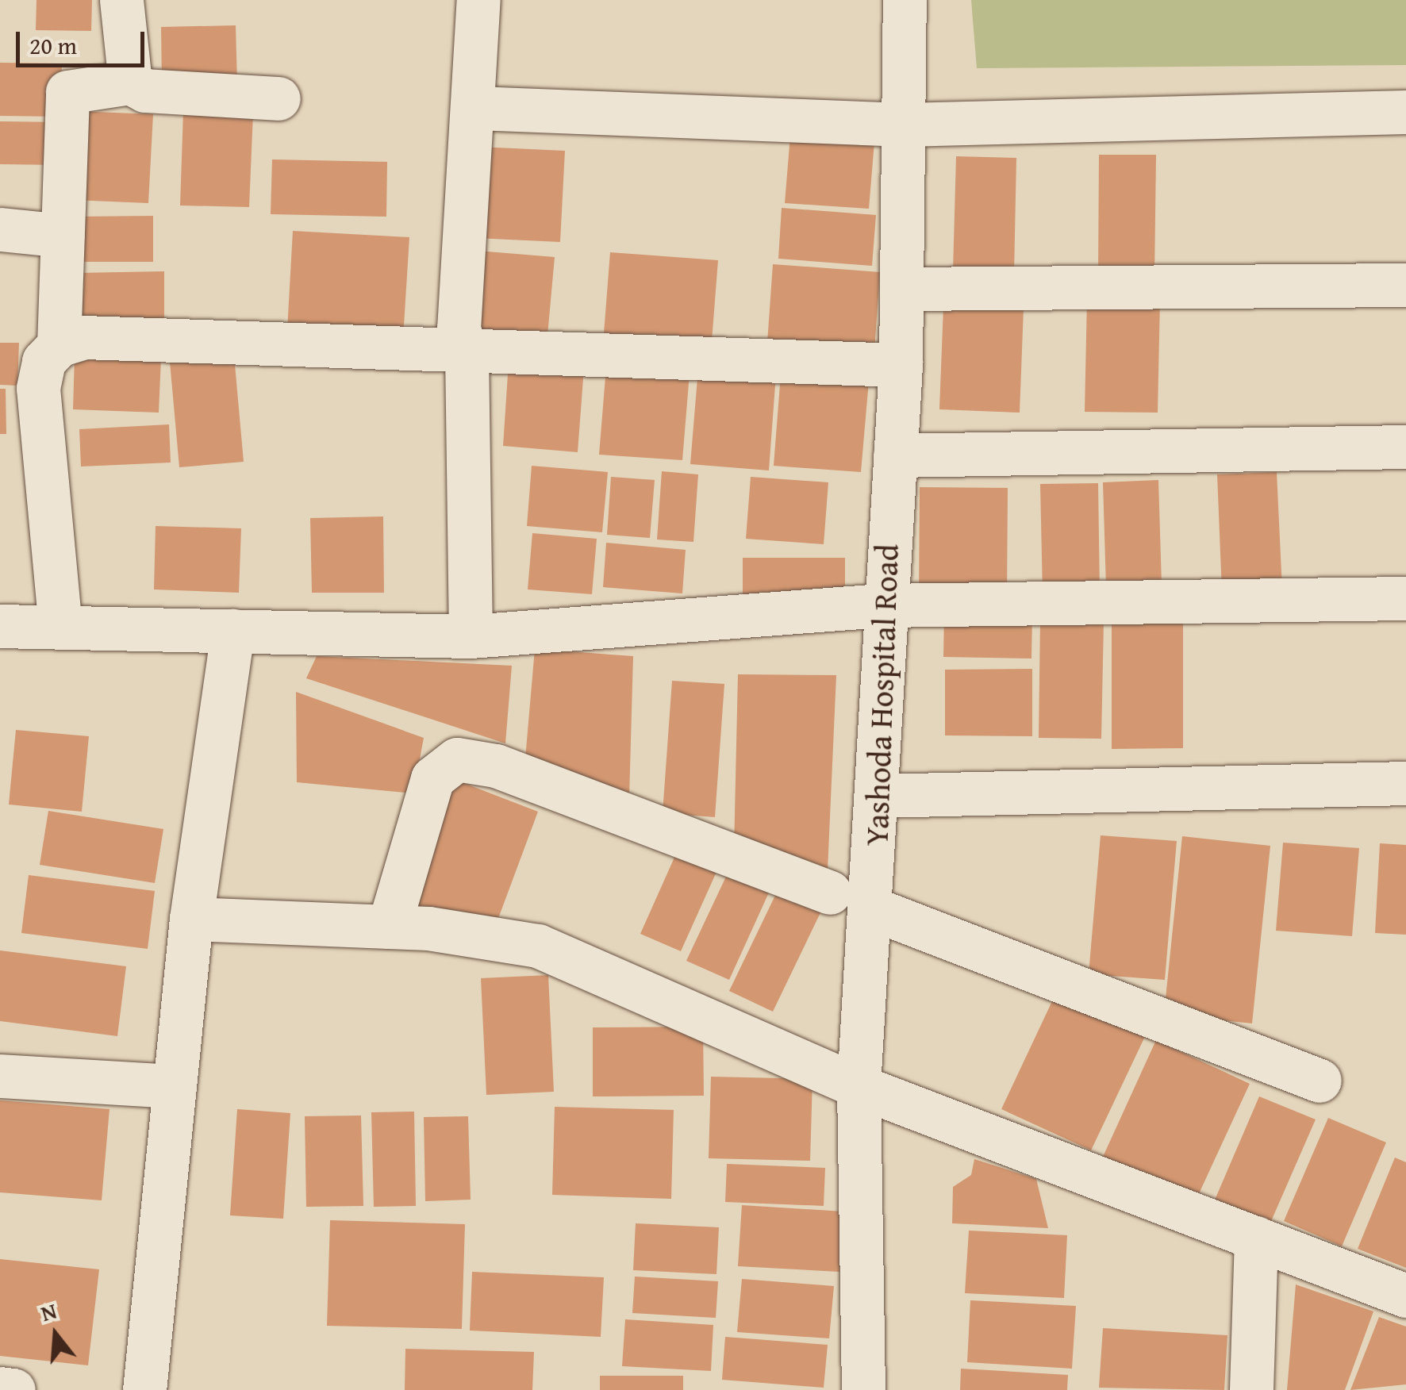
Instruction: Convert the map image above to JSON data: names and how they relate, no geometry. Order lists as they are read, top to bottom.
{
  "streets": {
    "street": ["Yashoda Hospital Road"]
  },
  "scale_bar": "20 m",
  "north": "top"
}
